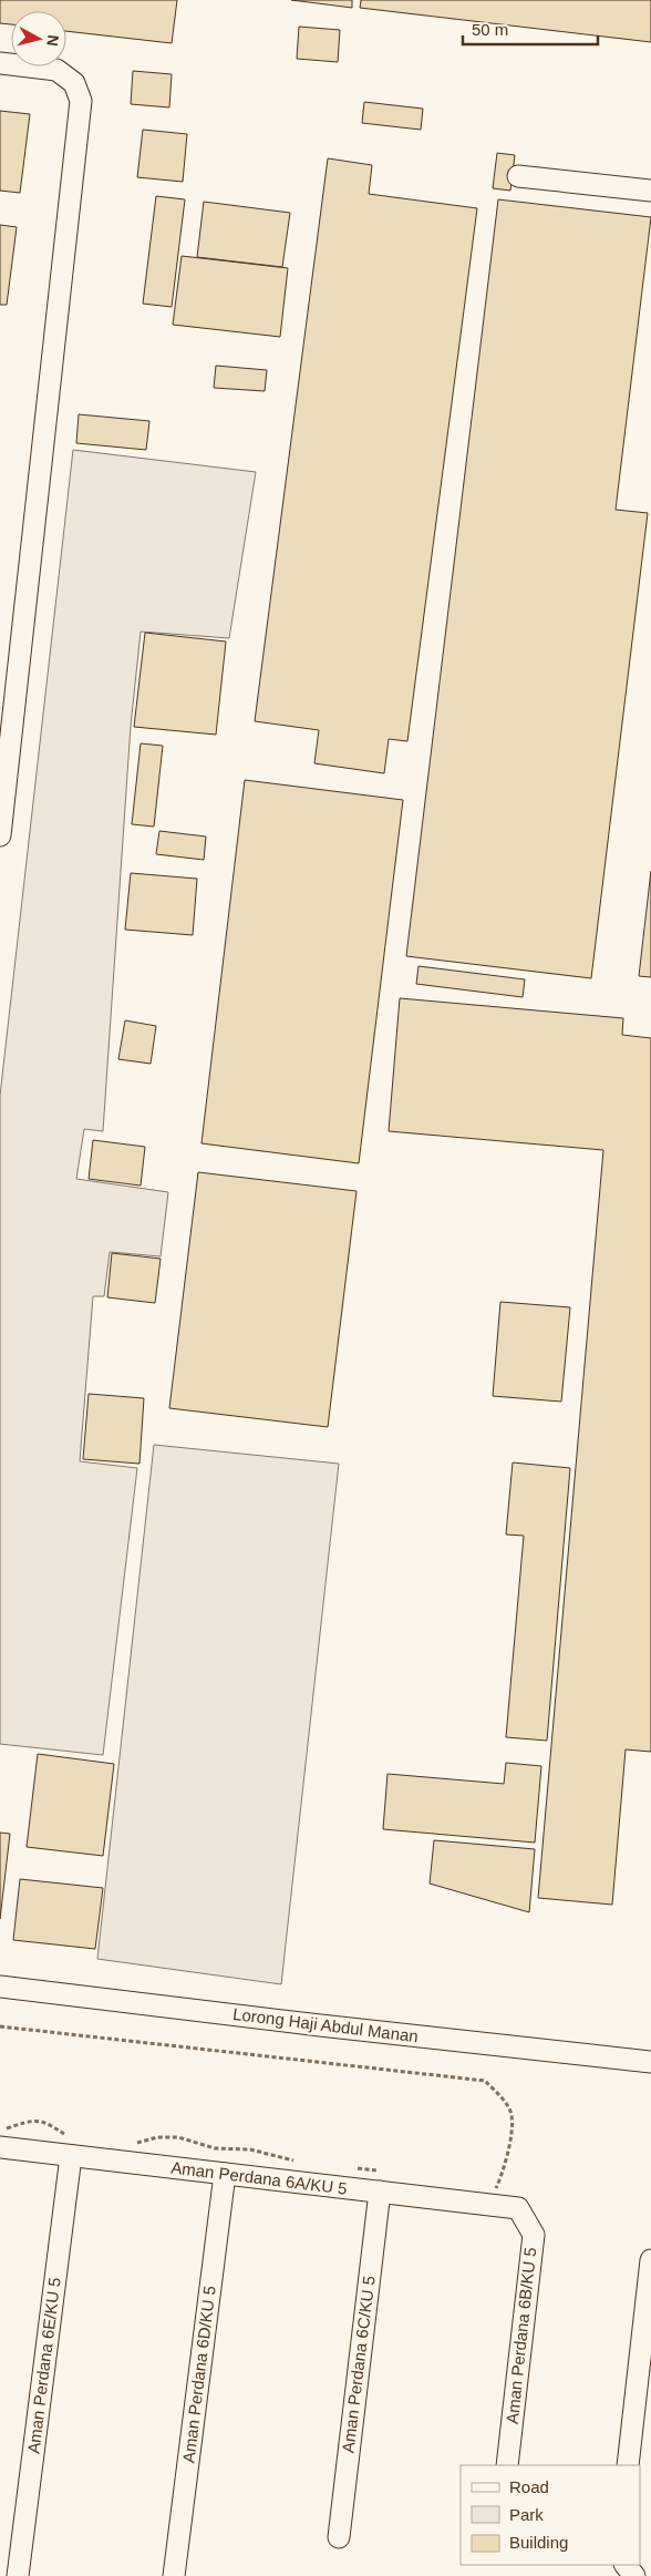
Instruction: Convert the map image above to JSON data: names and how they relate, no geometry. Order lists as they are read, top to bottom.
{
  "streets": {
    "street": [
      "Lorong Haji Abdul Manan",
      "Aman Perdana 6A/KU 5",
      "Aman Perdana 6B/KU 5",
      "Aman Perdana 6C/KU 5",
      "Aman Perdana 6E/KU 5",
      "Aman Perdana 6D/KU 5"
    ]
  },
  "crossings": [
    ["Aman Perdana 6A/KU 5", "Aman Perdana 6B/KU 5"],
    ["Aman Perdana 6A/KU 5", "Aman Perdana 6C/KU 5"],
    ["Aman Perdana 6A/KU 5", "Aman Perdana 6E/KU 5"],
    ["Aman Perdana 6A/KU 5", "Aman Perdana 6D/KU 5"]
  ],
  "legend": ["Road", "Park", "Building"],
  "scale_bar": "50 m",
  "north": "right"
}
